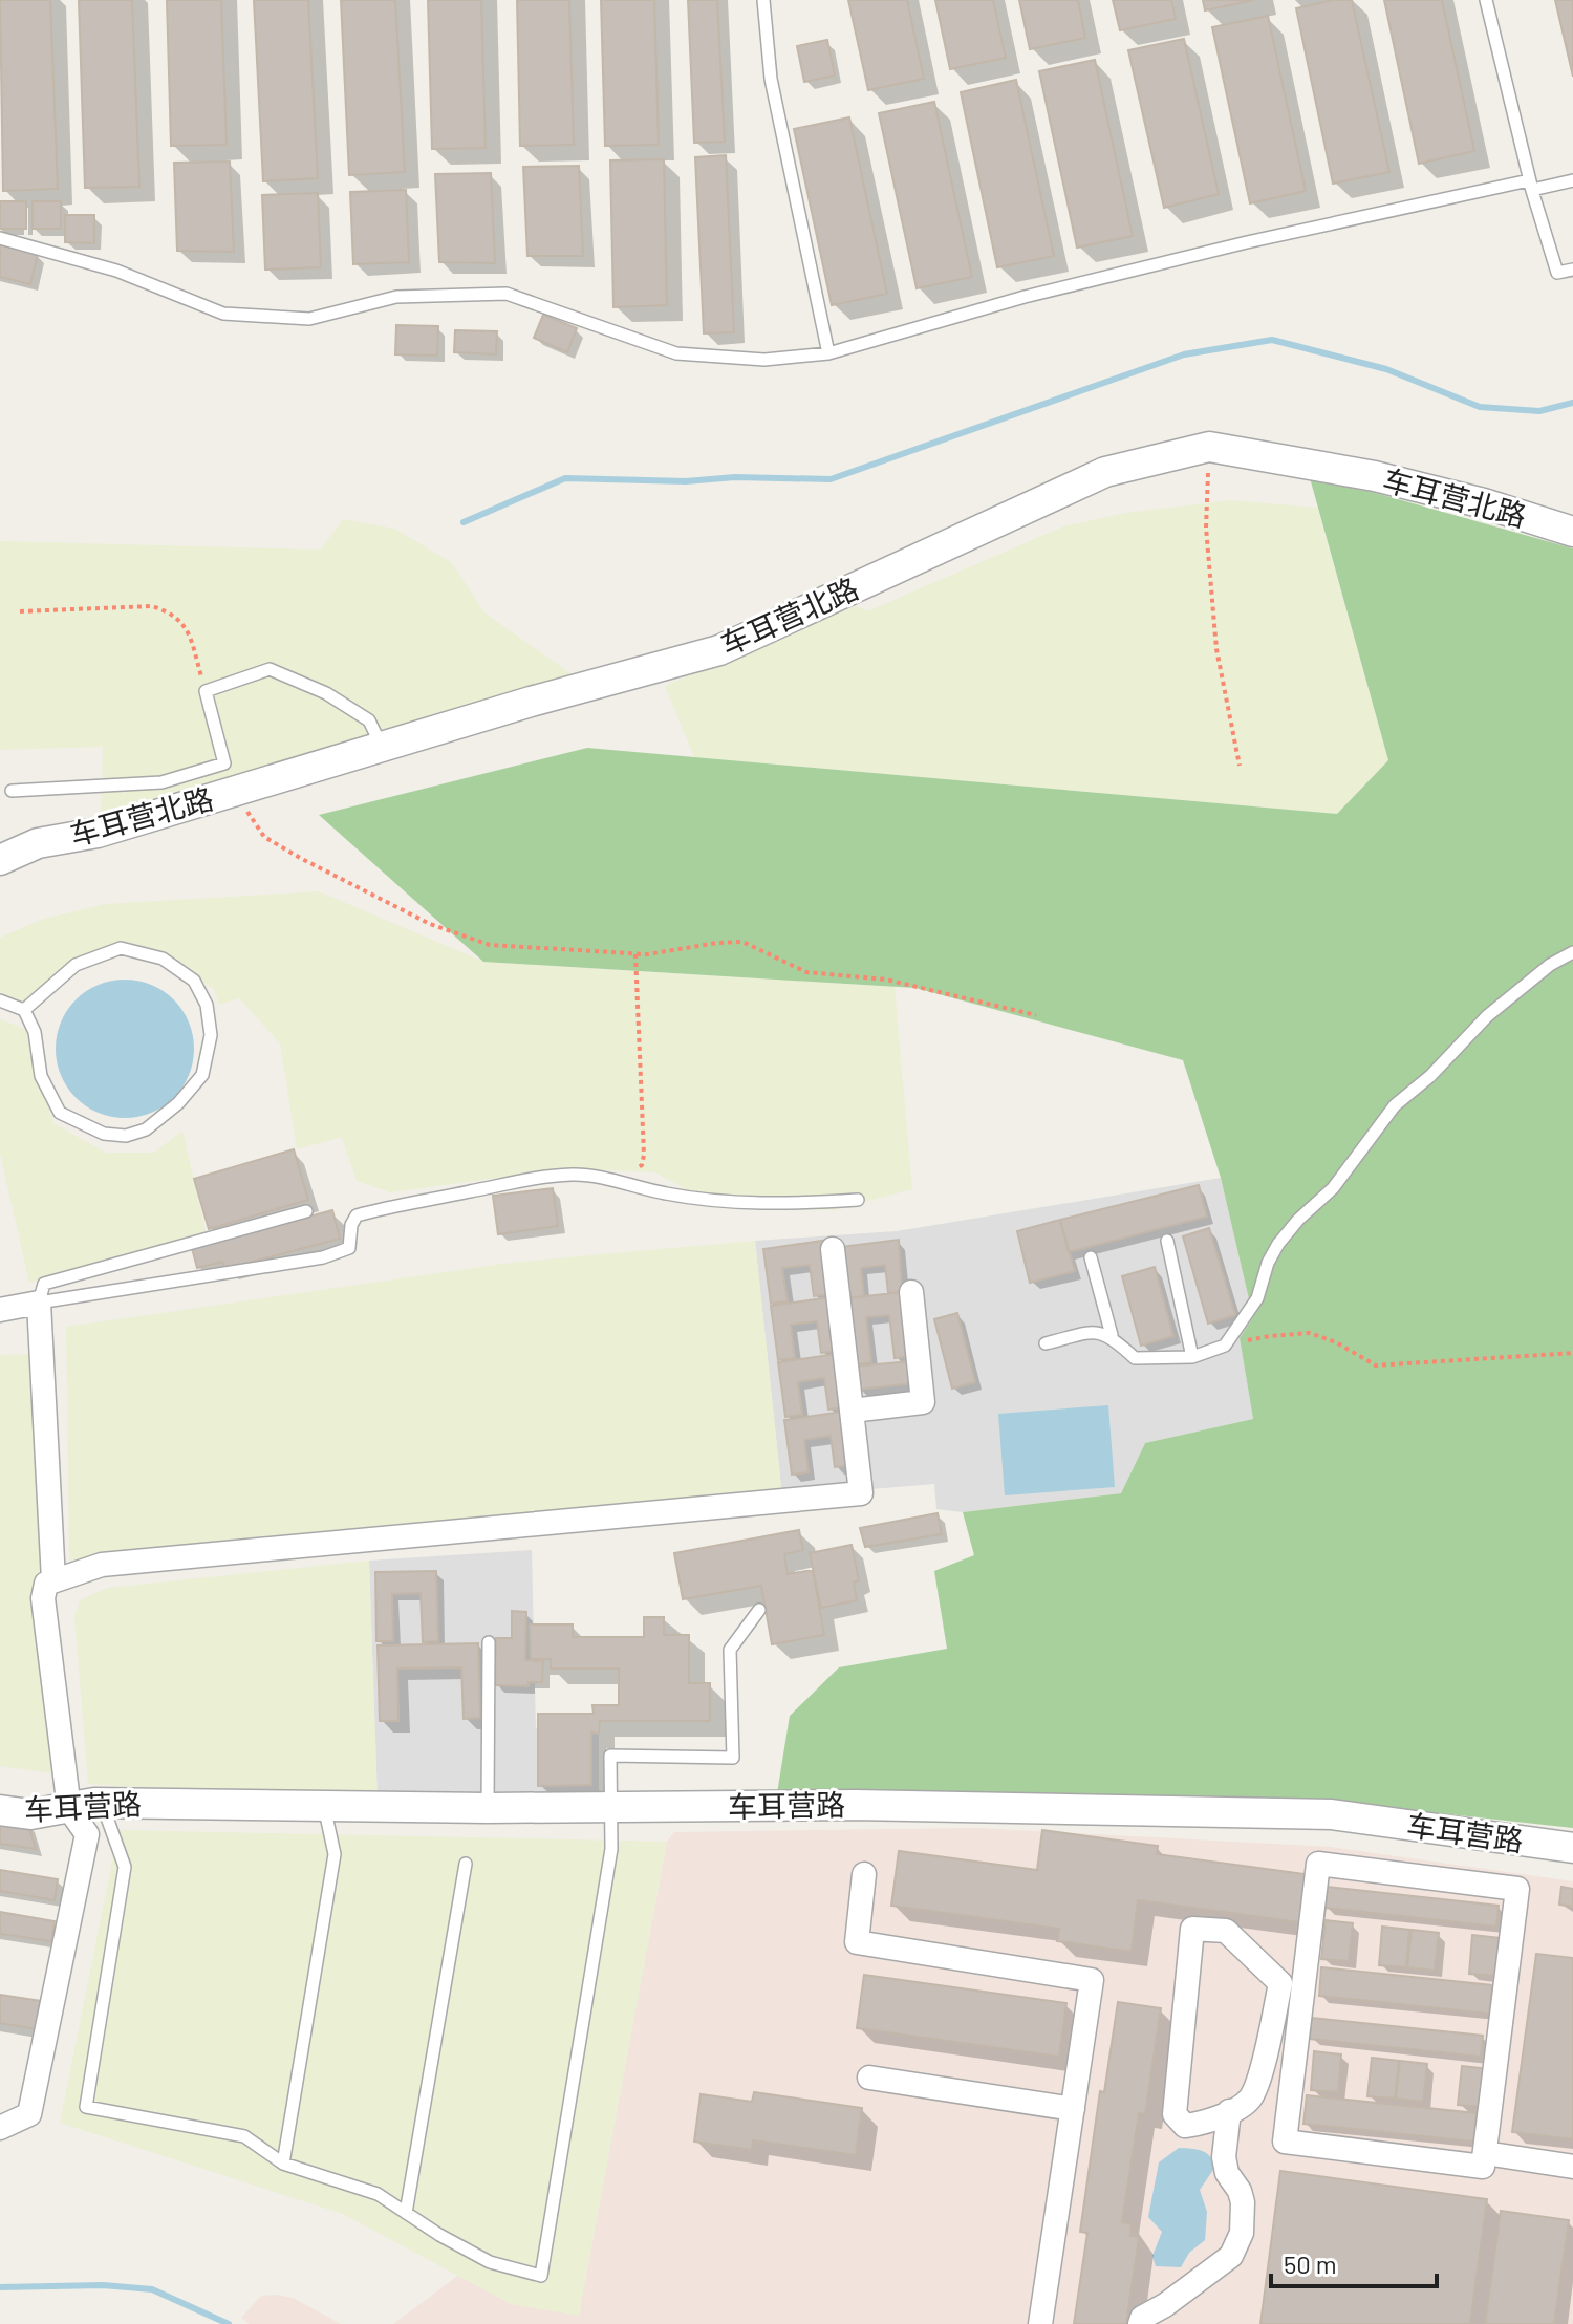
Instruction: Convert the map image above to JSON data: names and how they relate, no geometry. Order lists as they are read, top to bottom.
{
  "streets": {
    "street": ["车耳营北路", "车耳营路"]
  },
  "scale_bar": "50 m"
}
